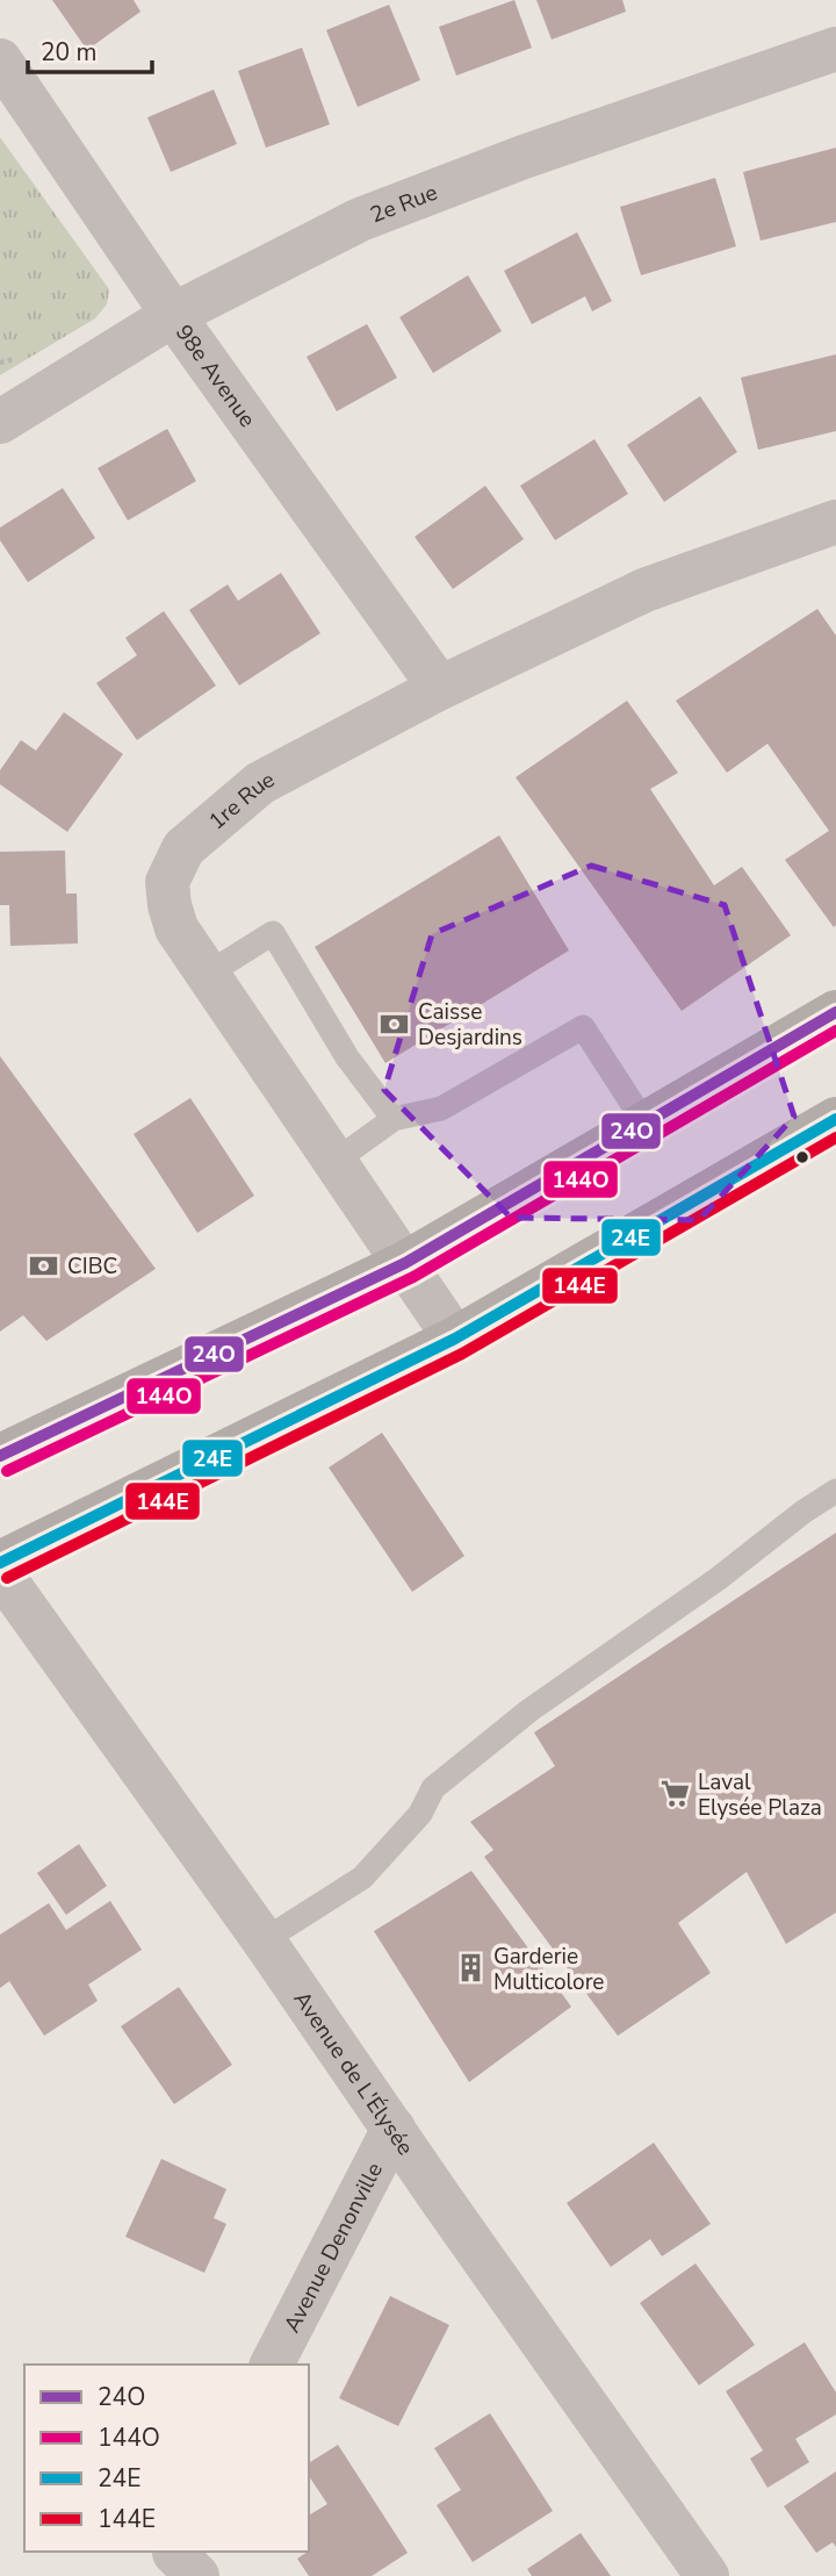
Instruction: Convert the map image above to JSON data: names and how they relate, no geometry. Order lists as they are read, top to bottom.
{
  "streets": {
    "street": [
      "2e Rue",
      "98e Avenue",
      "1re Rue",
      "Avenue de L'Élysée",
      "Avenue Denonville"
    ]
  },
  "crossings": [
    ["2e Rue", "98e Avenue"],
    ["98e Avenue", "1re Rue"],
    ["Avenue de L'Élysée", "Avenue Denonville"]
  ],
  "places": {
    "bank": ["Caisse Desjardins", "CIBC"],
    "supermarket": ["Laval Elysée Plaza"],
    "building": ["Garderie Multicolore"]
  },
  "lines": [
    "transit line 24O",
    "transit line 144O",
    "transit line 24E",
    "transit line 144E"
  ],
  "legend": [
    "24O",
    "144O",
    "24E",
    "144E"
  ],
  "scale_bar": "20 m"
}
